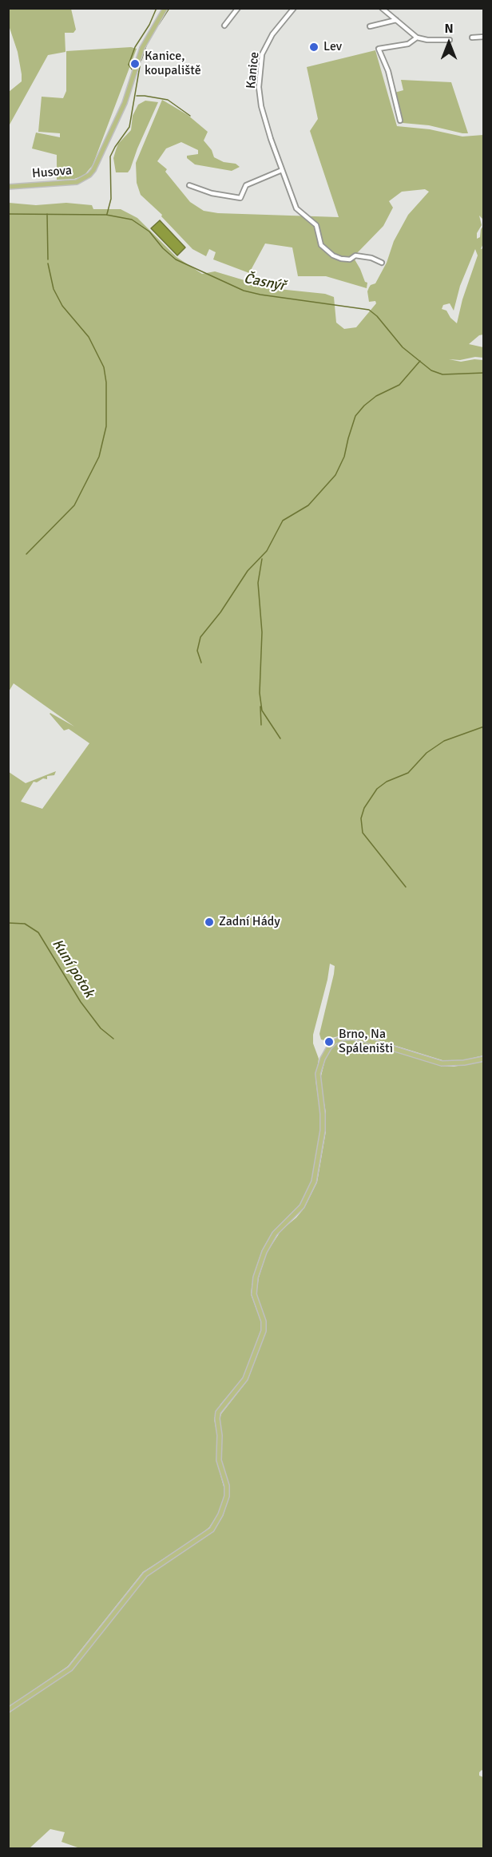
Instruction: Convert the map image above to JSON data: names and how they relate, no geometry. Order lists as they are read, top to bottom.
{
  "streets": {
    "main road": ["Husova"],
    "street": ["Kanice"]
  },
  "water": ["Časnýř", "Kuní potok"],
  "places": [
    "Lev",
    "Kanice, koupaliště",
    "Zadní Hády",
    "Brno, Na Spáleništi"
  ],
  "north": "top"
}
